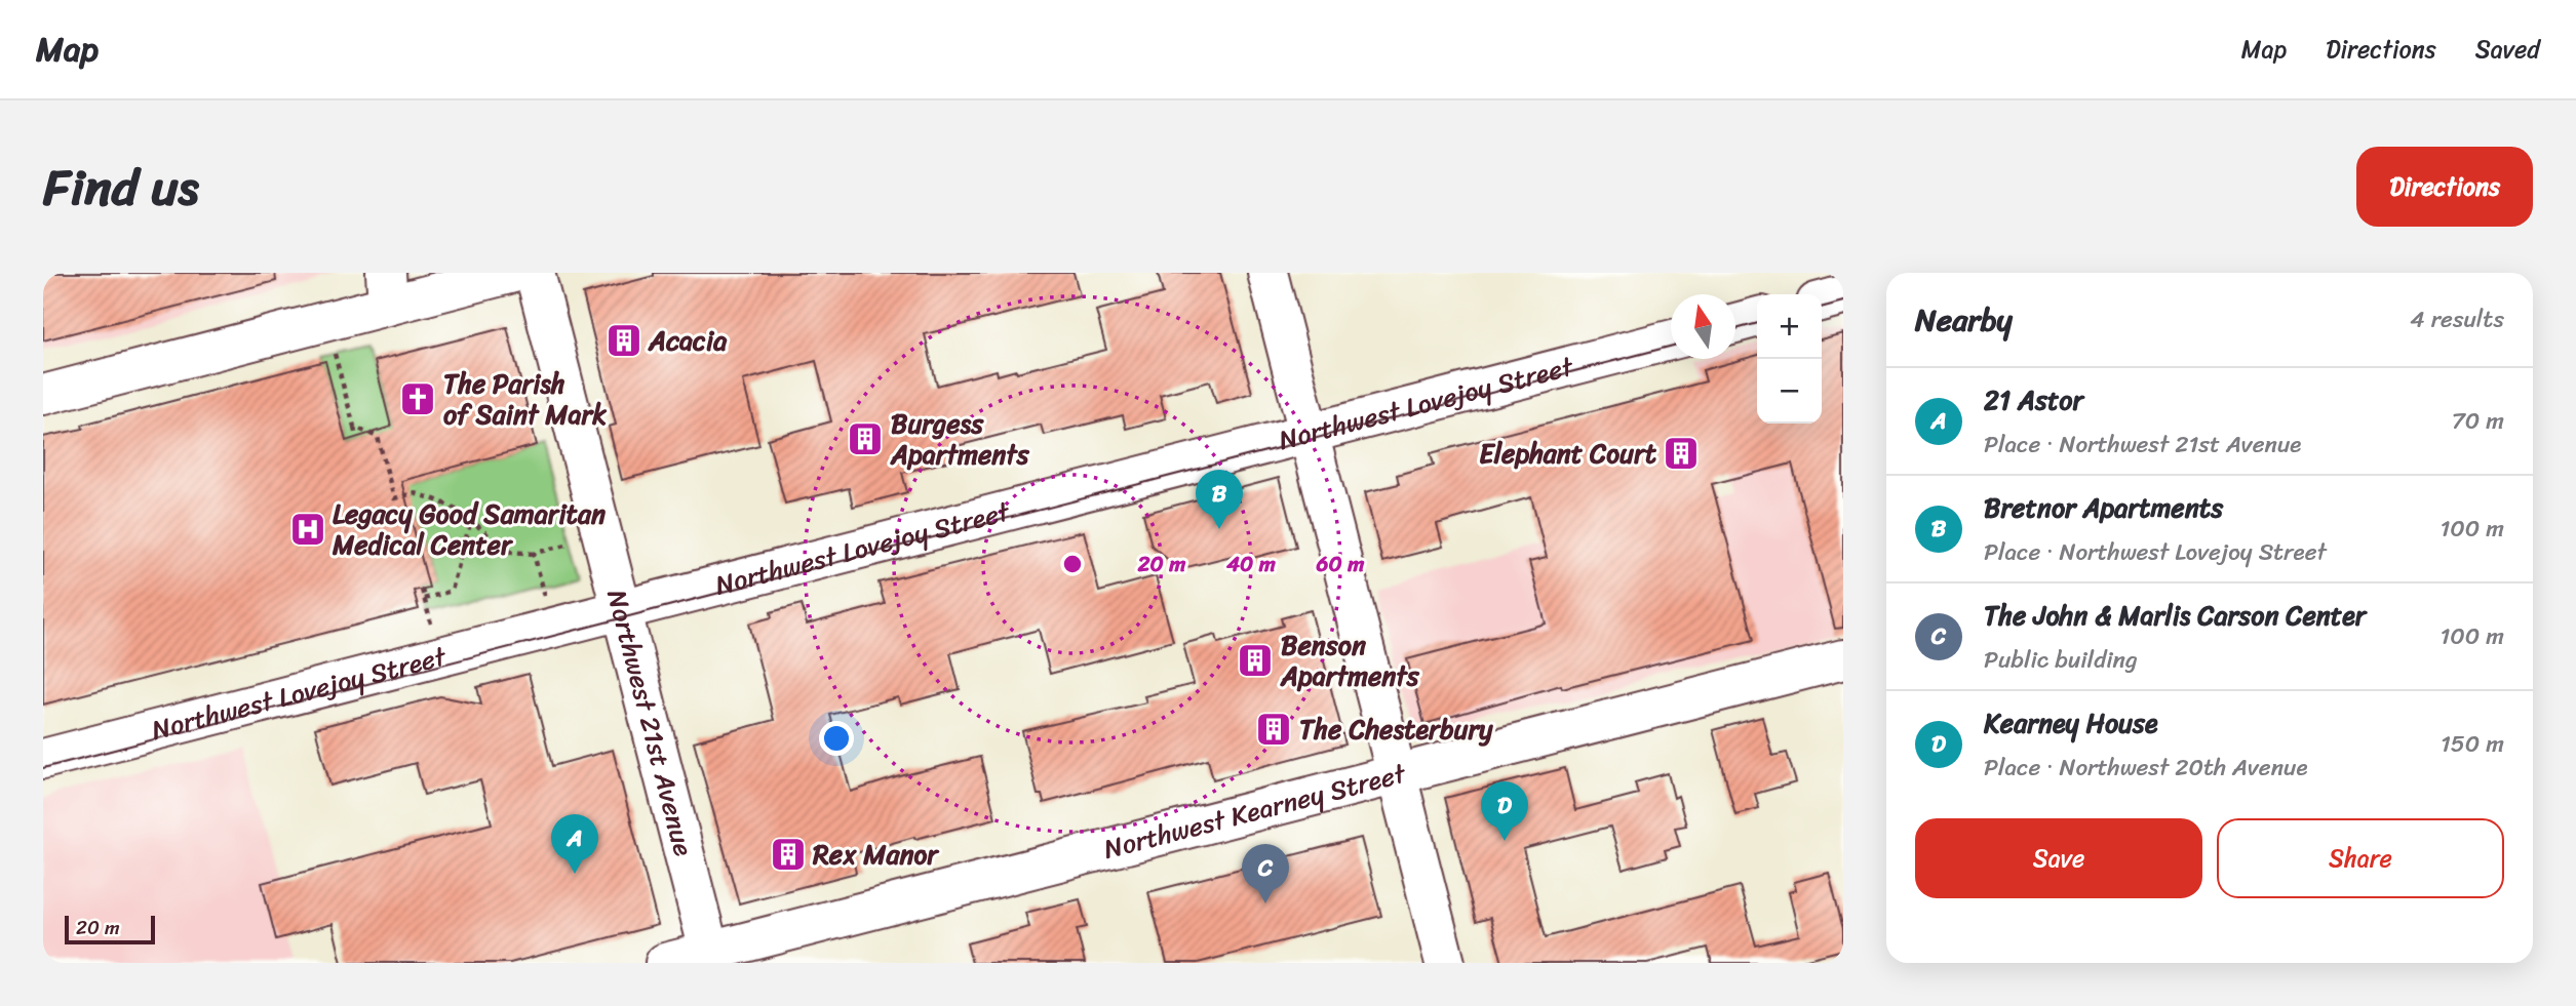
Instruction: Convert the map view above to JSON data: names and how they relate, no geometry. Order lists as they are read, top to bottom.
{
  "streets": {
    "street": ["Northwest Lovejoy Street", "Northwest 21st Avenue", "Northwest Kearney Street"]
  },
  "crossings": [
    ["Northwest Lovejoy Street", "Northwest 21st Avenue"],
    ["Northwest 21st Avenue", "Northwest Kearney Street"]
  ],
  "places": {
    "building": [
      "Acacia",
      "Burgess Apartments",
      "Elephant Court",
      "Benson Apartments",
      "The Chesterbury",
      "Rex Manor"
    ],
    "church": ["The Parish of Saint Mark"],
    "hospital": ["Legacy Good Samaritan Medical Center"]
  },
  "scale_bar": "20 m",
  "north": "top",
  "page": {
    "header": "Map",
    "nav": ["Map", "Directions", "Saved"],
    "title": "Find us",
    "buttons": [
      "Directions",
      ["Save", "Share"]
    ],
    "heading": ["Nearby", "4 results"],
    "map_buttons": ["+", "−"],
    "list": [
      {
        "mark": "A",
        "name": "21 Astor",
        "note": "Place · Northwest 21st Avenue",
        "value": "70 m"
      },
      {
        "mark": "B",
        "name": "Bretnor Apartments",
        "note": "Place · Northwest Lovejoy Street",
        "value": "100 m"
      },
      {
        "mark": "C",
        "name": "The John & Marlis Carson Center",
        "note": "Public building",
        "value": "100 m"
      },
      {
        "mark": "D",
        "name": "Kearney House",
        "note": "Place · Northwest 20th Avenue",
        "value": "150 m"
      }
    ],
    "pins": [
      "B",
      "D",
      "A",
      "C"
    ],
    "scale": "20 m"
  },
  "rings": ["20 m", "40 m", "60 m"]
}
